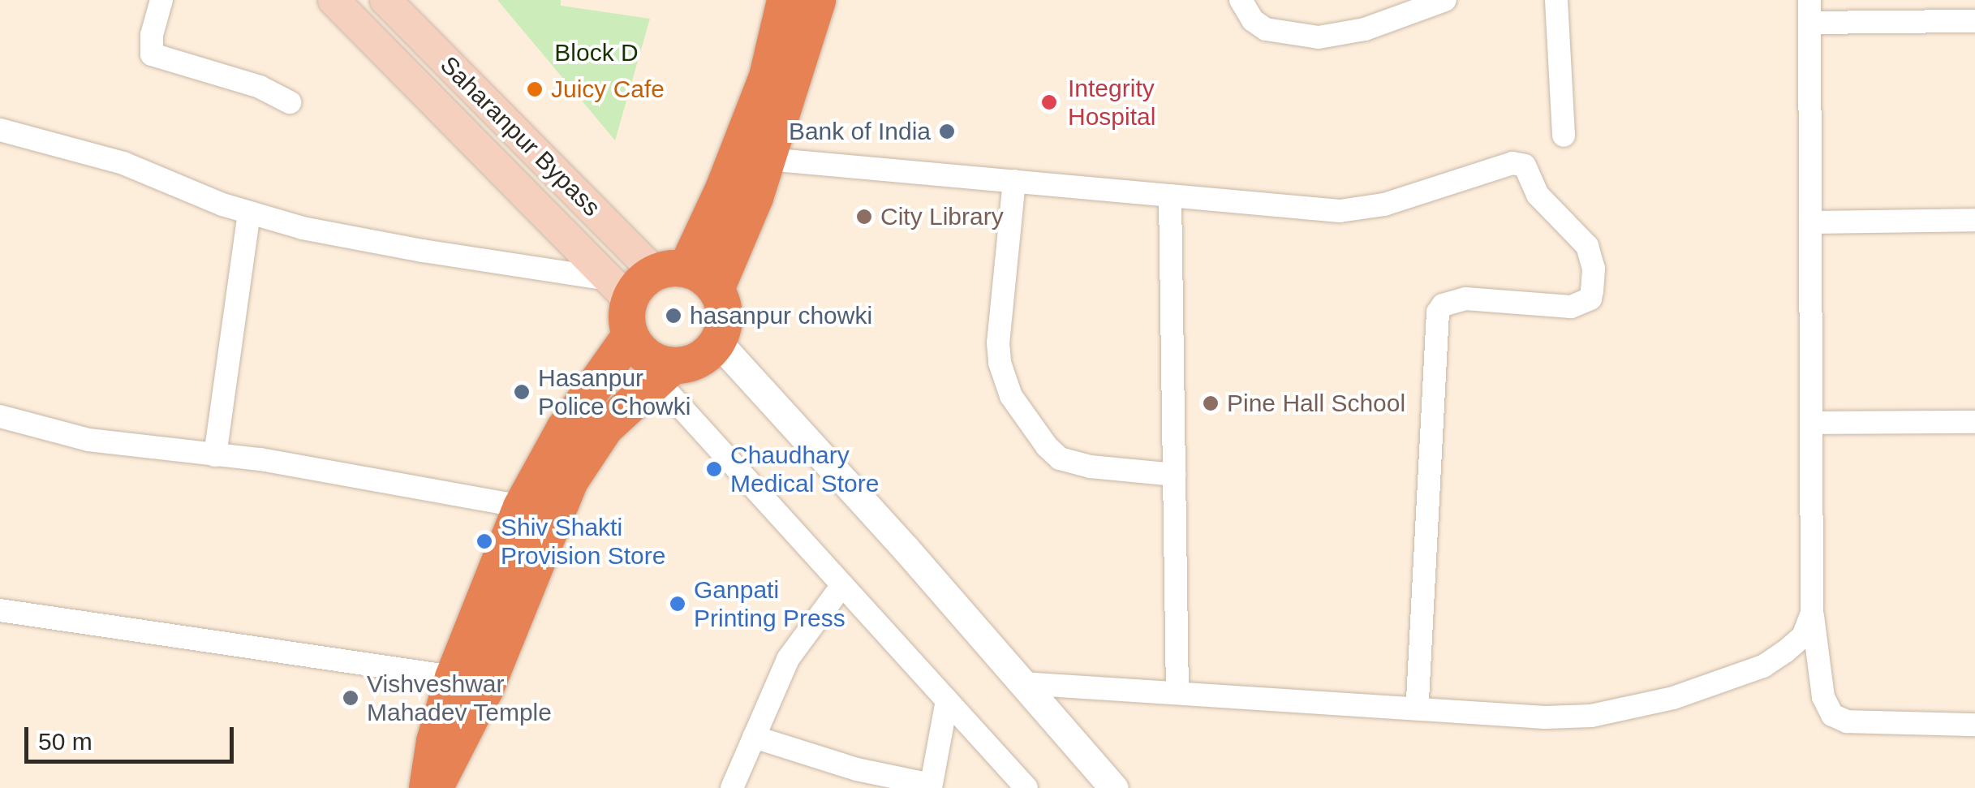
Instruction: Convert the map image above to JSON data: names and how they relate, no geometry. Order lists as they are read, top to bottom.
{
  "streets": {
    "main road": ["Saharanpur Bypass"]
  },
  "parks": ["Block D"],
  "places": [
    "Juicy Cafe",
    "Integrity Hospital",
    "Bank of India",
    "City Library",
    "hasanpur chowki",
    "Hasanpur Police Chowki",
    "Pine Hall School",
    "Chaudhary Medical Store",
    "Shiv Shakti Provision Store",
    "Ganpati Printing Press",
    "Vishveshwar Mahadev Temple"
  ],
  "scale_bar": "50 m"
}
